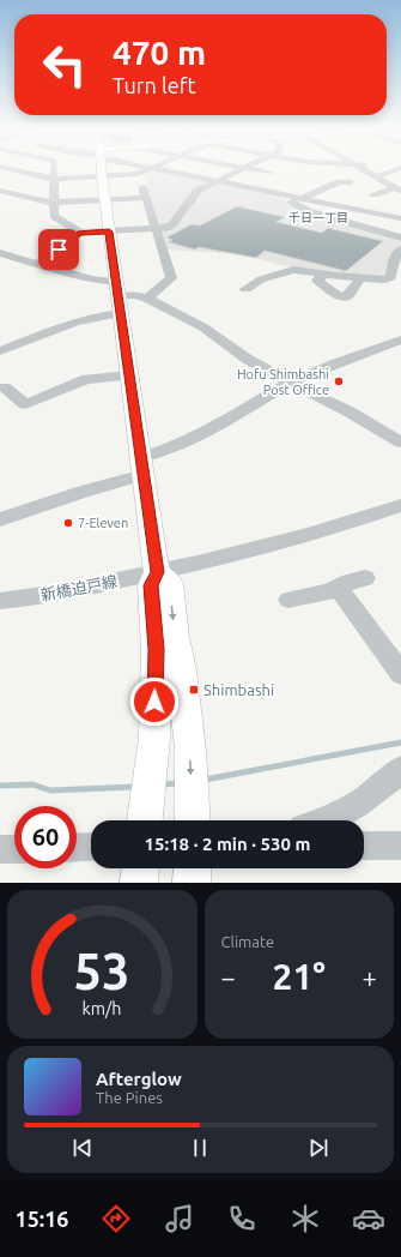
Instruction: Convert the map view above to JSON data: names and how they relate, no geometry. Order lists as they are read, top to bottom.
{
  "streets": {
    "street": ["新橋迫戸線"]
  },
  "districts": ["千日一丁目"],
  "places": {
    "other": ["Hofu Shimbashi Post Office", "7-Eleven"],
    "transit": ["Shimbashi"]
  },
  "page": {
    "turn": ["470 m", "Turn left"],
    "limit": "60",
    "trip": "15:18 · 2 min · 530 m",
    "tile": "Climate",
    "heat": ["−", "21°", "+"],
    "song": ["Afterglow", "The Pines"],
    "tabs": "15:16",
    "gauge": ["53", "km/h"]
  }
}
